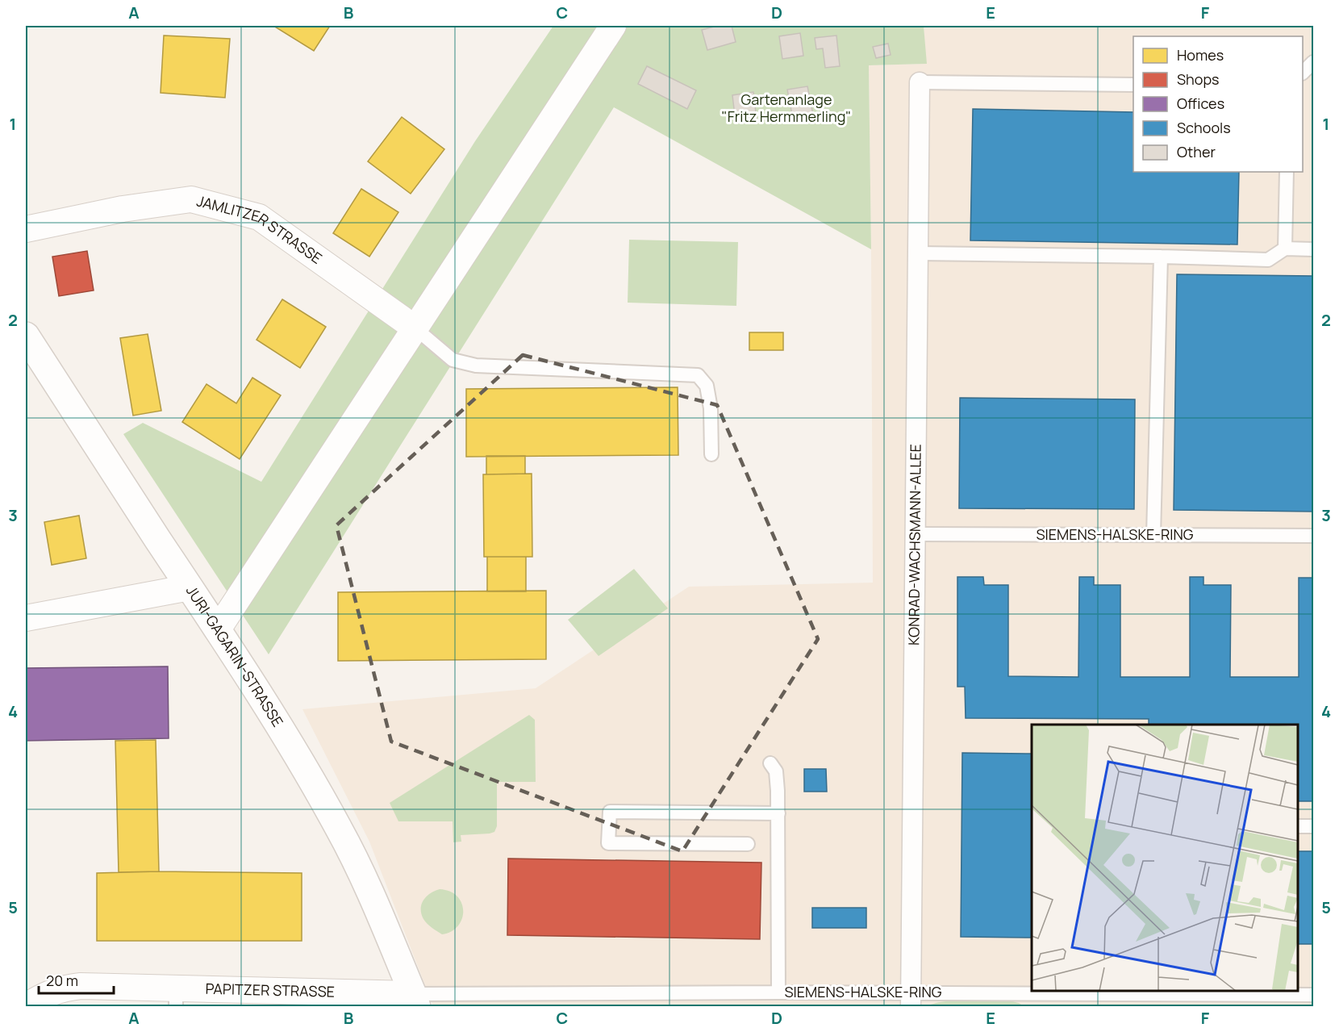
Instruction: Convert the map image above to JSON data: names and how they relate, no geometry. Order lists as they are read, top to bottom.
{
  "streets": {
    "street": [
      "JAMLITZER STRASSE",
      "KONRAD-WACHSMANN-ALLEE",
      "JURI-GAGARIN-STRASSE",
      "PAPITZER STRASSE"
    ],
    "lane": ["SIEMENS-HALSKE-RING"]
  },
  "crossings": [
    ["SIEMENS-HALSKE-RING", "KONRAD-WACHSMANN-ALLEE"],
    ["SIEMENS-HALSKE-RING", "JURI-GAGARIN-STRASSE"],
    ["SIEMENS-HALSKE-RING", "PAPITZER STRASSE"],
    ["JURI-GAGARIN-STRASSE", "PAPITZER STRASSE"]
  ],
  "parks": ["Gartenanlage \"Fritz Hermmerling\""],
  "legend": [
    "Homes",
    "Shops",
    "Offices",
    "Schools",
    "Other"
  ],
  "scale_bar": "20 m",
  "grid": {
    "columns": [
      "A",
      "B",
      "C",
      "D",
      "E",
      "F"
    ],
    "rows": [
      "1",
      "2",
      "3",
      "4",
      "5"
    ]
  }
}
